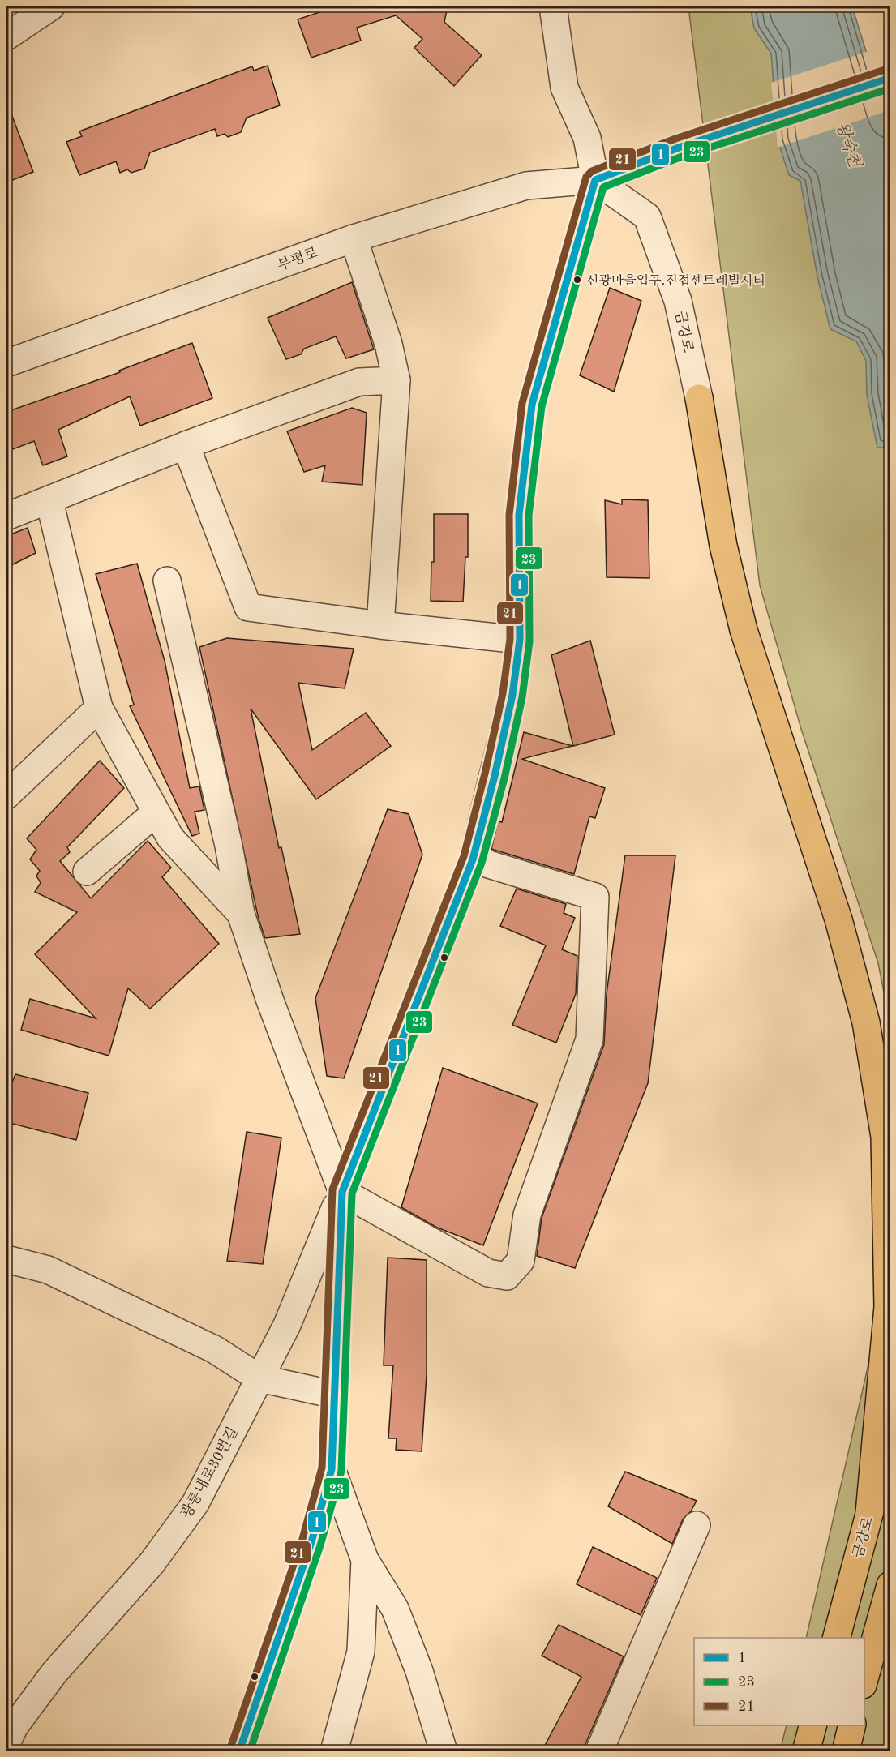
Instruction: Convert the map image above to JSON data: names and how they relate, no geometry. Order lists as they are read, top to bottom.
{
  "streets": {
    "main road": ["금강로"],
    "street": ["부평로", "광릉내로30번길"]
  },
  "crossings": [
    ["부평로", "금강로"],
    ["부평로", "광릉내로30번길"],
    ["금강로", "광릉내로30번길"]
  ],
  "water": ["왕숙천"],
  "places": ["신광마을입구.진접센트레빌시티"],
  "lines": ["transit line 21", "transit line 1", "transit line 23"],
  "legend": ["1", "23", "21"]
}
